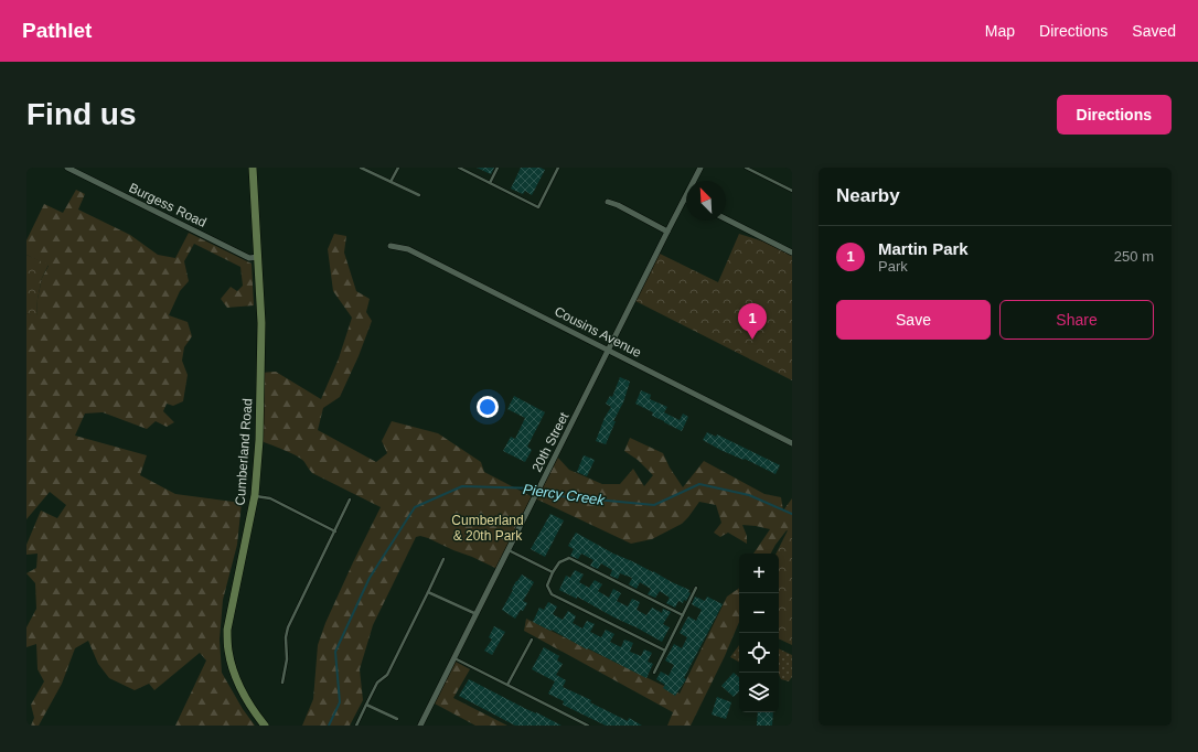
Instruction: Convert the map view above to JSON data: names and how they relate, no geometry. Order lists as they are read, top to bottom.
{
  "streets": {
    "street": [
      "Burgess Road",
      "Cousins Avenue",
      "20th Street",
      "Cumberland Road"
    ]
  },
  "crossings": [
    ["Burgess Road", "Cumberland Road"],
    ["Cousins Avenue", "20th Street"]
  ],
  "water": ["Piercy Creek"],
  "parks": ["Cumberland & 20th Park"],
  "north": "top left",
  "page": {
    "header": "Pathlet",
    "nav": ["Map", "Directions", "Saved"],
    "buttons": [
      "Directions",
      ["Save", "Share"]
    ],
    "title": "Find us",
    "heading": "Nearby",
    "list": [
      {
        "mark": "1",
        "name": "Martin Park",
        "note": "Park",
        "value": "250 m"
      }
    ],
    "pins": "1",
    "map_buttons": ["+", "−"]
  }
}
